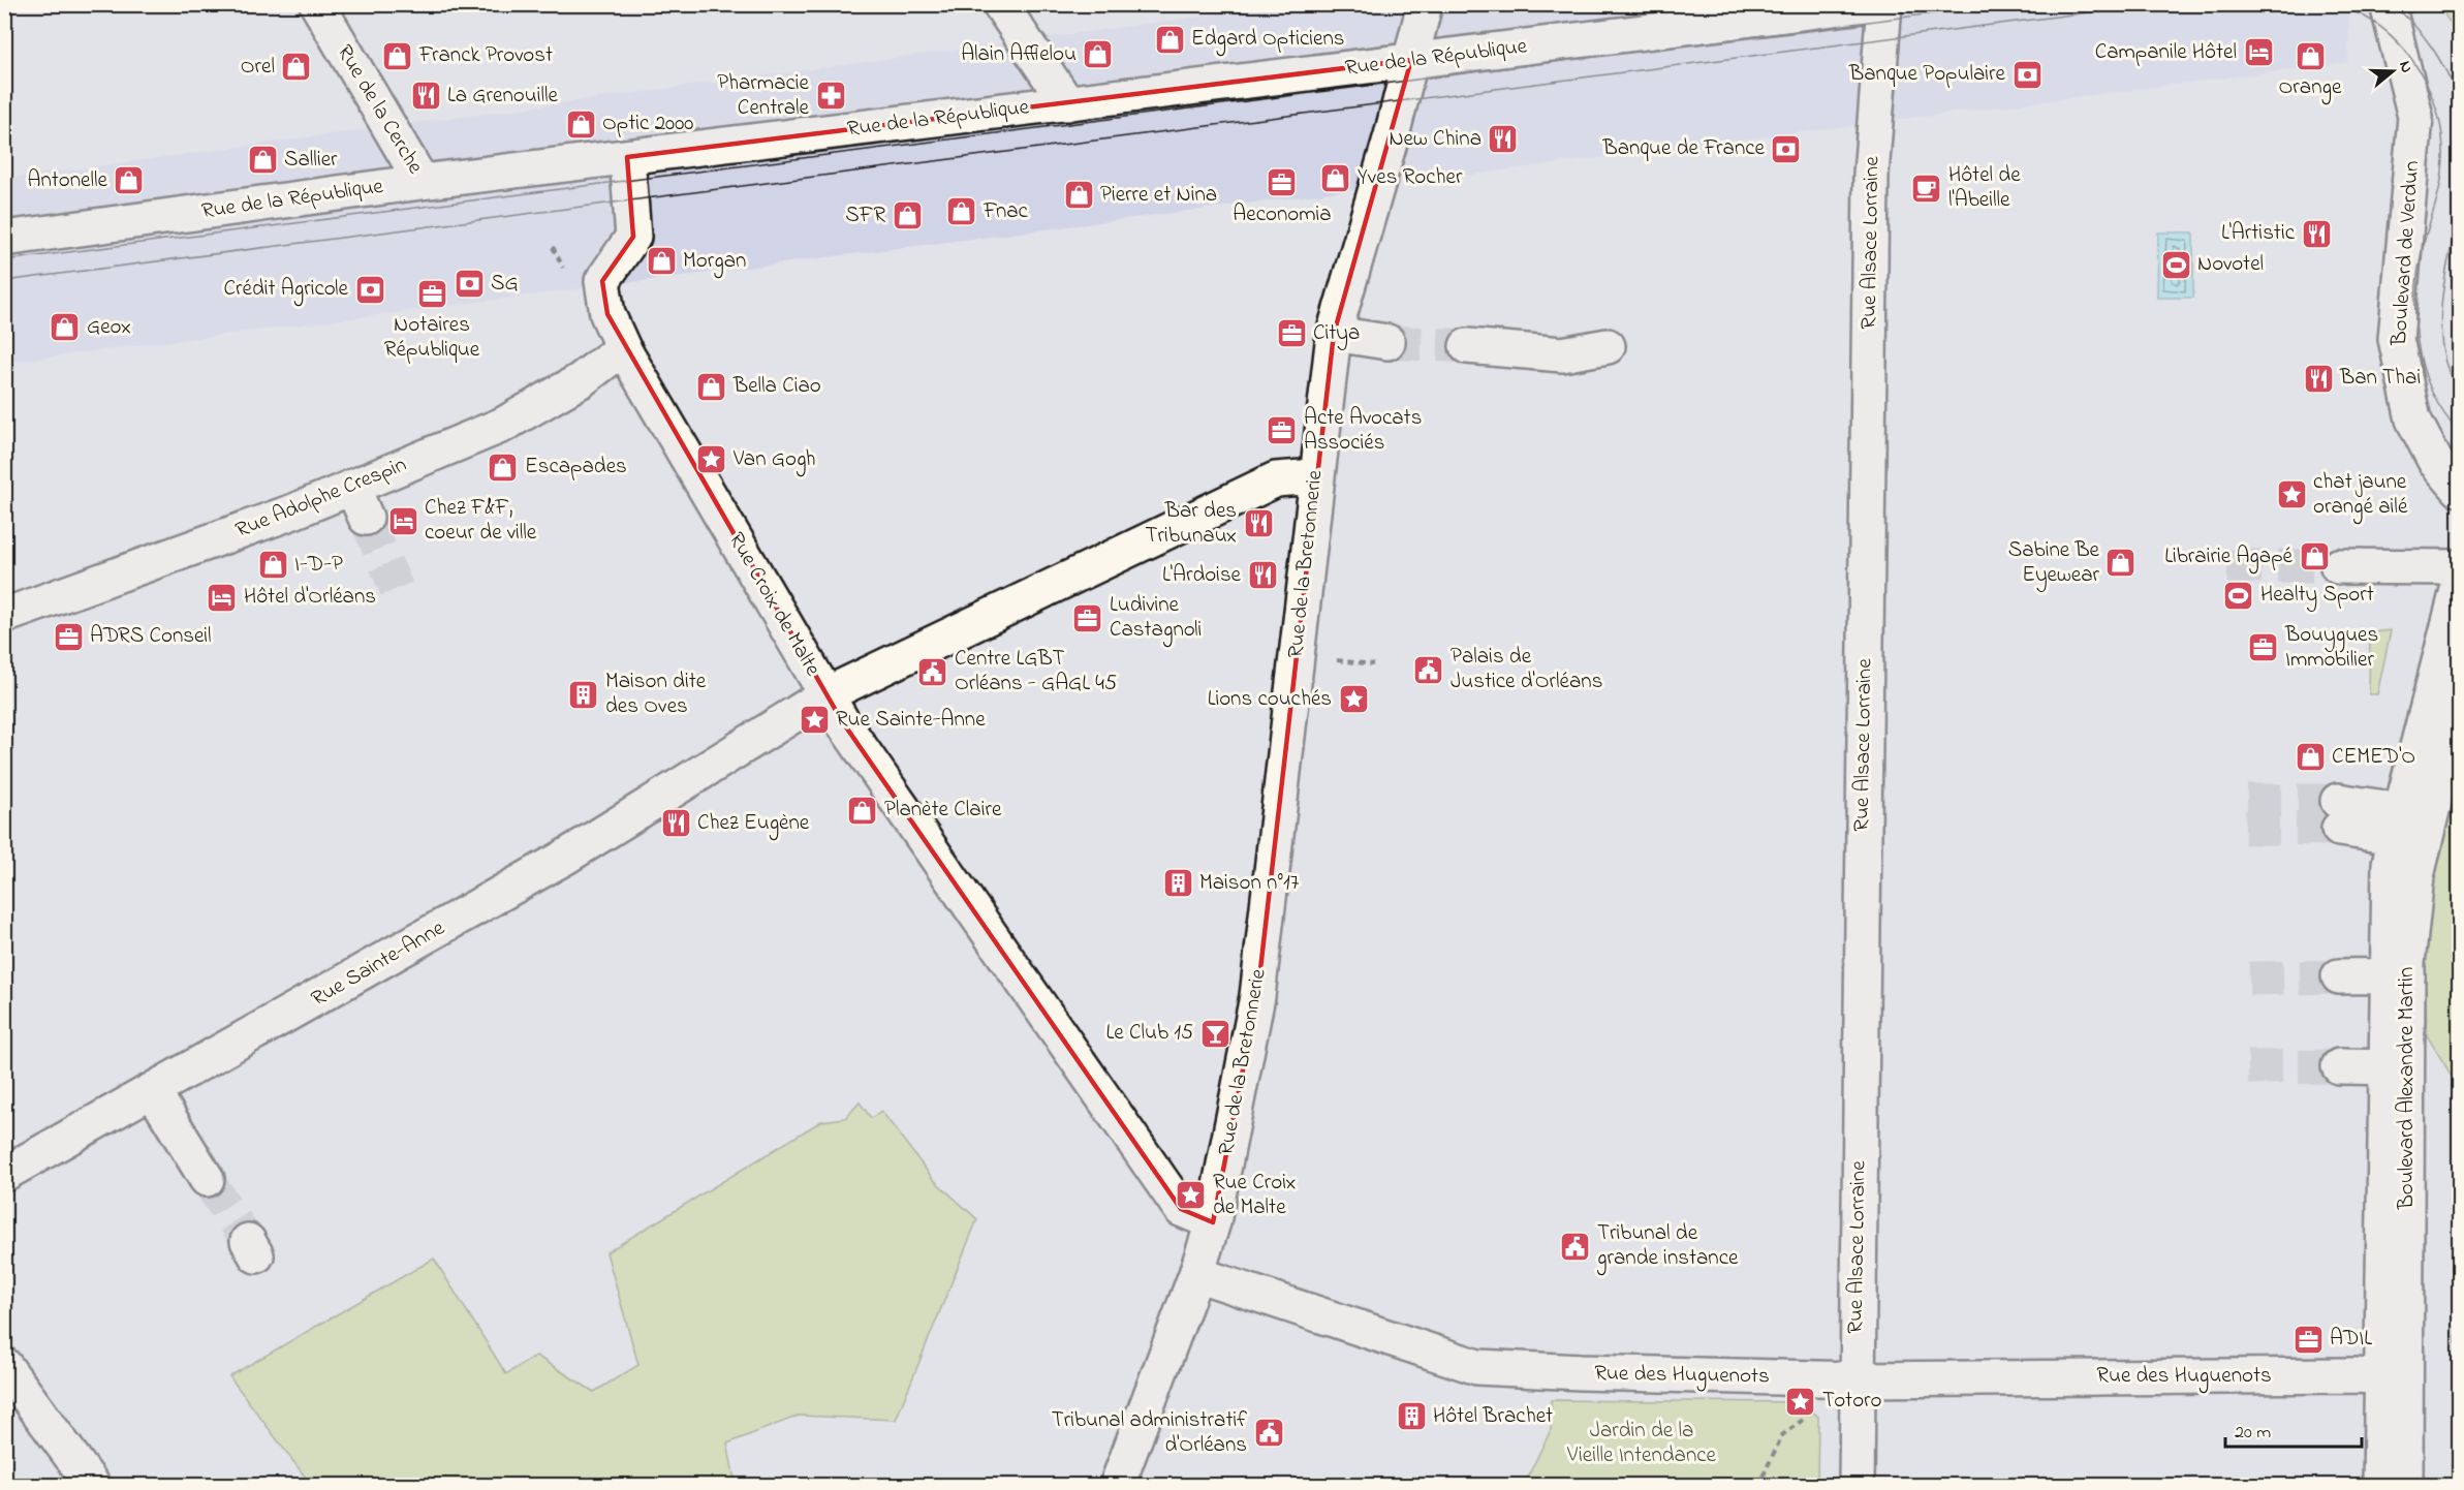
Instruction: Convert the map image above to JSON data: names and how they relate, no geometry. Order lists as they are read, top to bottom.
{
  "streets": {
    "street": [
      "Rue de la République",
      "Rue de la Cerche",
      "Rue Alsace Lorraine",
      "Boulevard de Verdun",
      "Rue Adolphe Crespin",
      "Rue de la Bretonnerie",
      "Rue Croix de Malte",
      "Rue Sainte-Anne",
      "Boulevard Alexandre Martin",
      "Rue des Huguenots"
    ]
  },
  "crossings": [
    ["Rue de la République", "Rue de la Cerche"],
    ["Rue de la République", "Rue de la Bretonnerie"],
    ["Rue de la République", "Rue Croix de Malte"],
    ["Rue Alsace Lorraine", "Rue des Huguenots"],
    ["Rue Adolphe Crespin", "Rue Croix de Malte"],
    ["Rue de la Bretonnerie", "Rue Croix de Malte"],
    ["Rue de la Bretonnerie", "Rue Sainte-Anne"],
    ["Rue de la Bretonnerie", "Rue des Huguenots"],
    ["Rue Croix de Malte", "Rue Sainte-Anne"],
    ["Boulevard Alexandre Martin", "Rue des Huguenots"]
  ],
  "parks": ["Jardin de la Vieille Intendance"],
  "places": {
    "shop": [
      "Edgard Opticiens",
      "Alain Afflelou",
      "Franck Provost",
      "Orange",
      "Orel",
      "Optic 2000",
      "Sallier",
      "Yves Rocher",
      "Antonelle",
      "Pierre et Nina",
      "Fnac",
      "SFR",
      "Morgan",
      "Geox",
      "Bella Ciao",
      "Escapades",
      "Librairie Agapé",
      "Sabine Be Eyewear",
      "I-D-P",
      "CEMED'O",
      "Planète Claire"
    ],
    "hotel": ["Campanile Hôtel", "Chez F&F, coeur de ville", "Hôtel d'Orléans"],
    "bank": [
      "Banque Populaire",
      "Banque de France",
      "SG",
      "Crédit Agricole"
    ],
    "restaurant": [
      "La Grenouille",
      "New China",
      "L'Artistic",
      "Ban Thai",
      "Bar des Tribunaux",
      "L'Ardoise",
      "Chez Eugène"
    ],
    "pharmacy": ["Pharmacie Centrale"],
    "office": [
      "Aeconomia",
      "Notaires République",
      "Citya",
      "Acte Avocats Associés",
      "Ludivine Castagnoli",
      "ADRS Conseil",
      "Bouygues Immobilier",
      "ADIL"
    ],
    "cafe": ["Hôtel de l'Abeille"],
    "sports": ["Novotel", "Healty Sport"],
    "place": [
      "Van Gogh",
      "chat jaune orangé ailé",
      "Lions couchés",
      "Rue Sainte-Anne",
      "Rue Croix de Malte",
      "Totoro"
    ],
    "public building": [
      "Palais de Justice d'Orléans",
      "Centre LGBT Orléans - GAGL 45",
      "Tribunal de grande instance",
      "Tribunal administratif d'Orléans"
    ],
    "building": ["Maison dite des Oves", "Maison n°17", "Hôtel Brachet"],
    "bar": ["Le Club 15"]
  },
  "scale_bar": "20 m",
  "north": "right"
}
